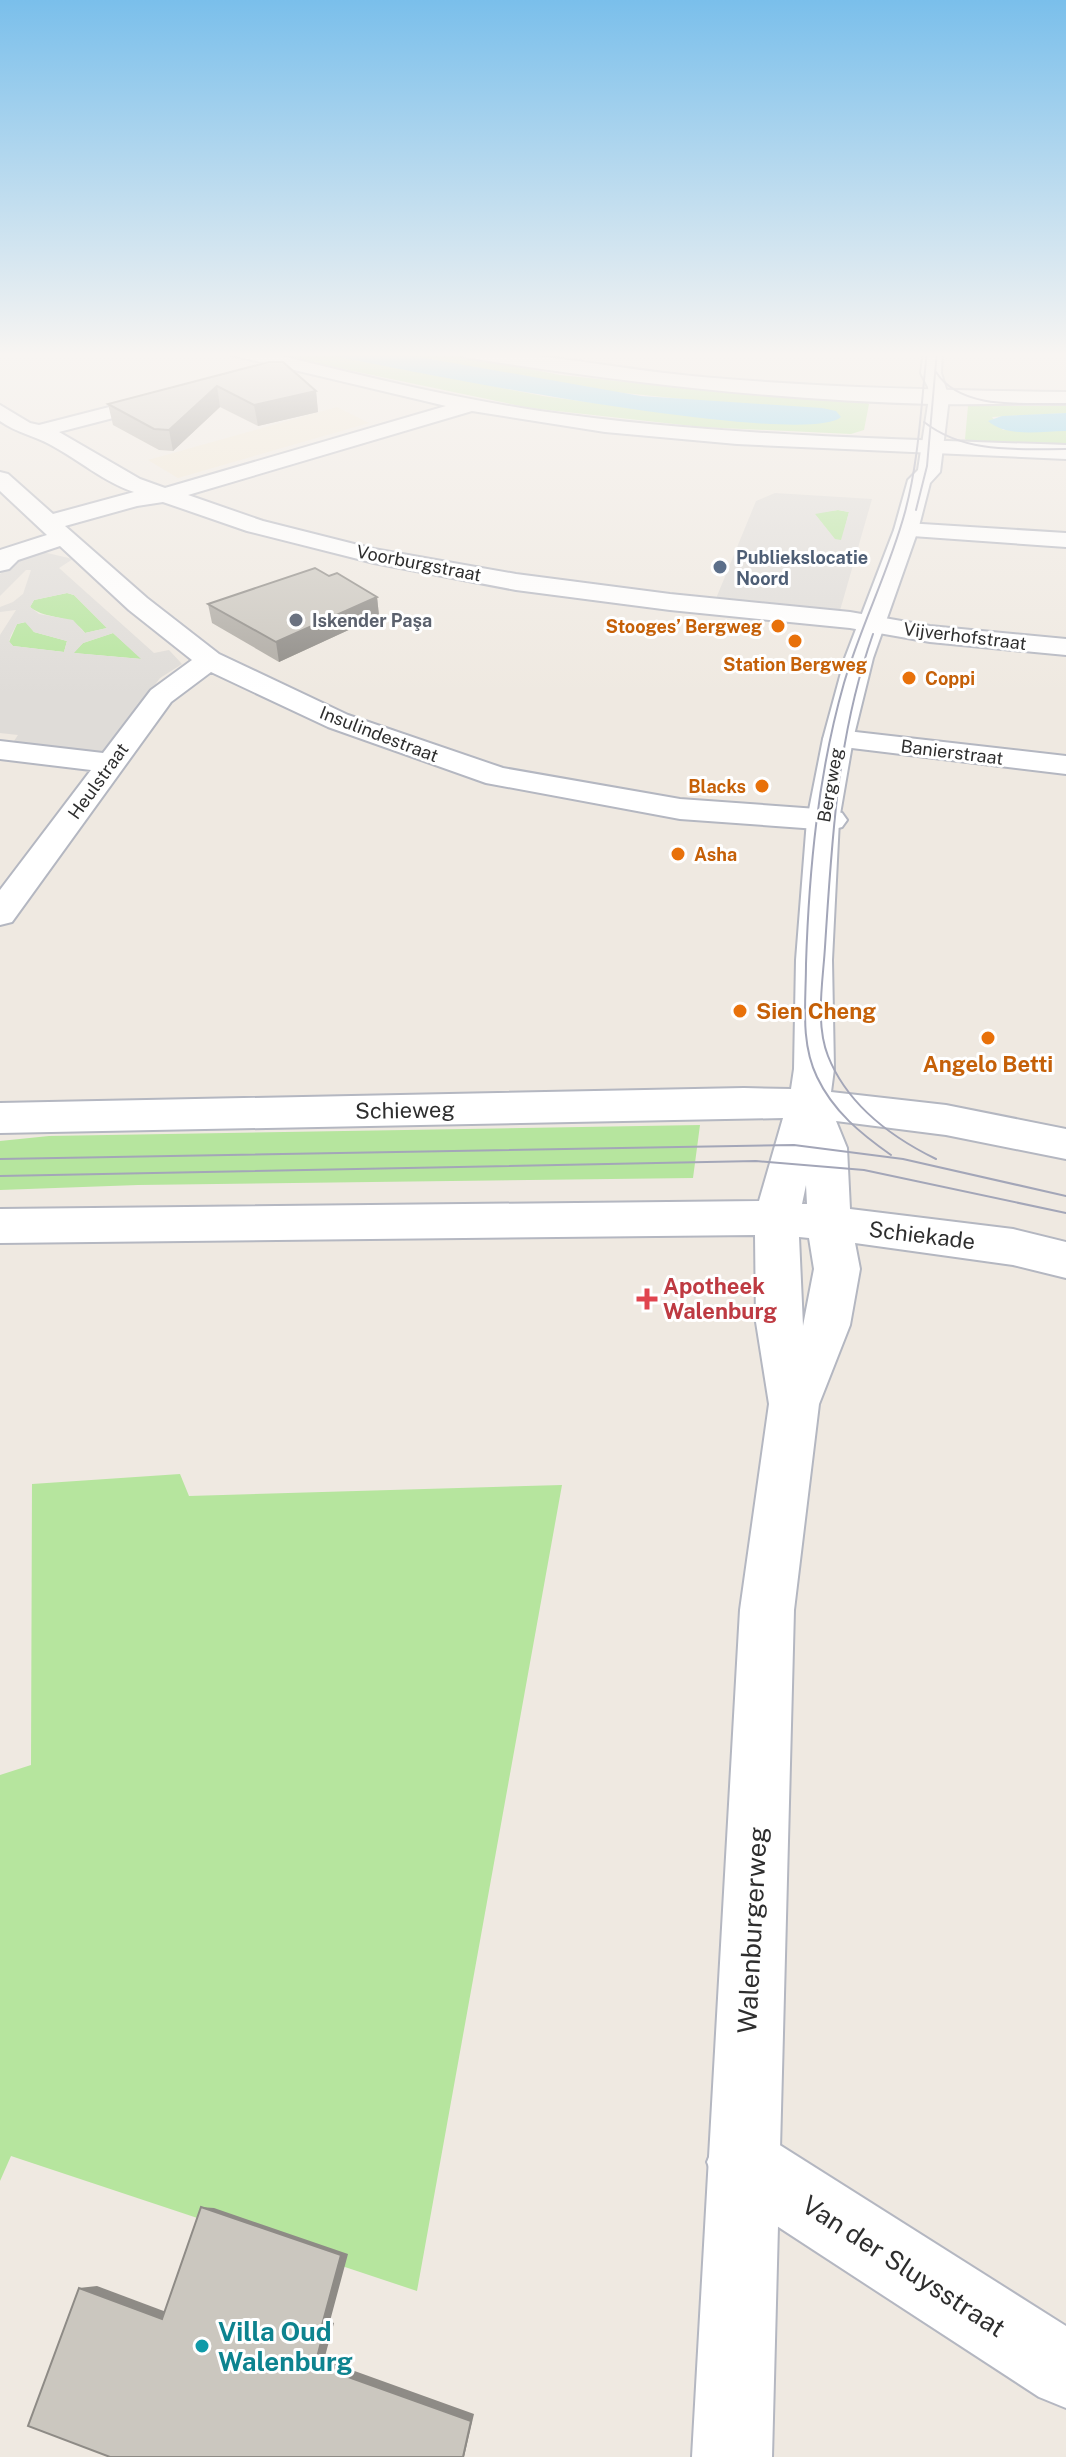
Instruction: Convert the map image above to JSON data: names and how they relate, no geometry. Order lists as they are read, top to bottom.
{
  "streets": {
    "street": [
      "Voorburgstraat",
      "Vijverhofstraat",
      "Insulindestraat",
      "Banierstraat",
      "Heulstraat",
      "Bergweg",
      "Schieweg",
      "Schiekade",
      "Walenburgerweg",
      "Van der Sluysstraat"
    ]
  },
  "crossings": [
    ["Voorburgstraat", "Vijverhofstraat"],
    ["Voorburgstraat", "Bergweg"],
    ["Vijverhofstraat", "Bergweg"],
    ["Insulindestraat", "Heulstraat"],
    ["Insulindestraat", "Bergweg"],
    ["Banierstraat", "Bergweg"],
    ["Bergweg", "Schieweg"],
    ["Bergweg", "Walenburgerweg"],
    ["Schieweg", "Walenburgerweg"],
    ["Schiekade", "Walenburgerweg"],
    ["Walenburgerweg", "Van der Sluysstraat"]
  ],
  "places": {
    "other": [
      "Publiekslocatie Noord",
      "Iskender Paşa",
      "Stooges’ Bergweg",
      "Station Bergweg",
      "Coppi",
      "Blacks",
      "Asha",
      "Sien Cheng",
      "Angelo Betti",
      "Villa Oud Walenburg"
    ],
    "health": ["Apotheek Walenburg"]
  }
}
